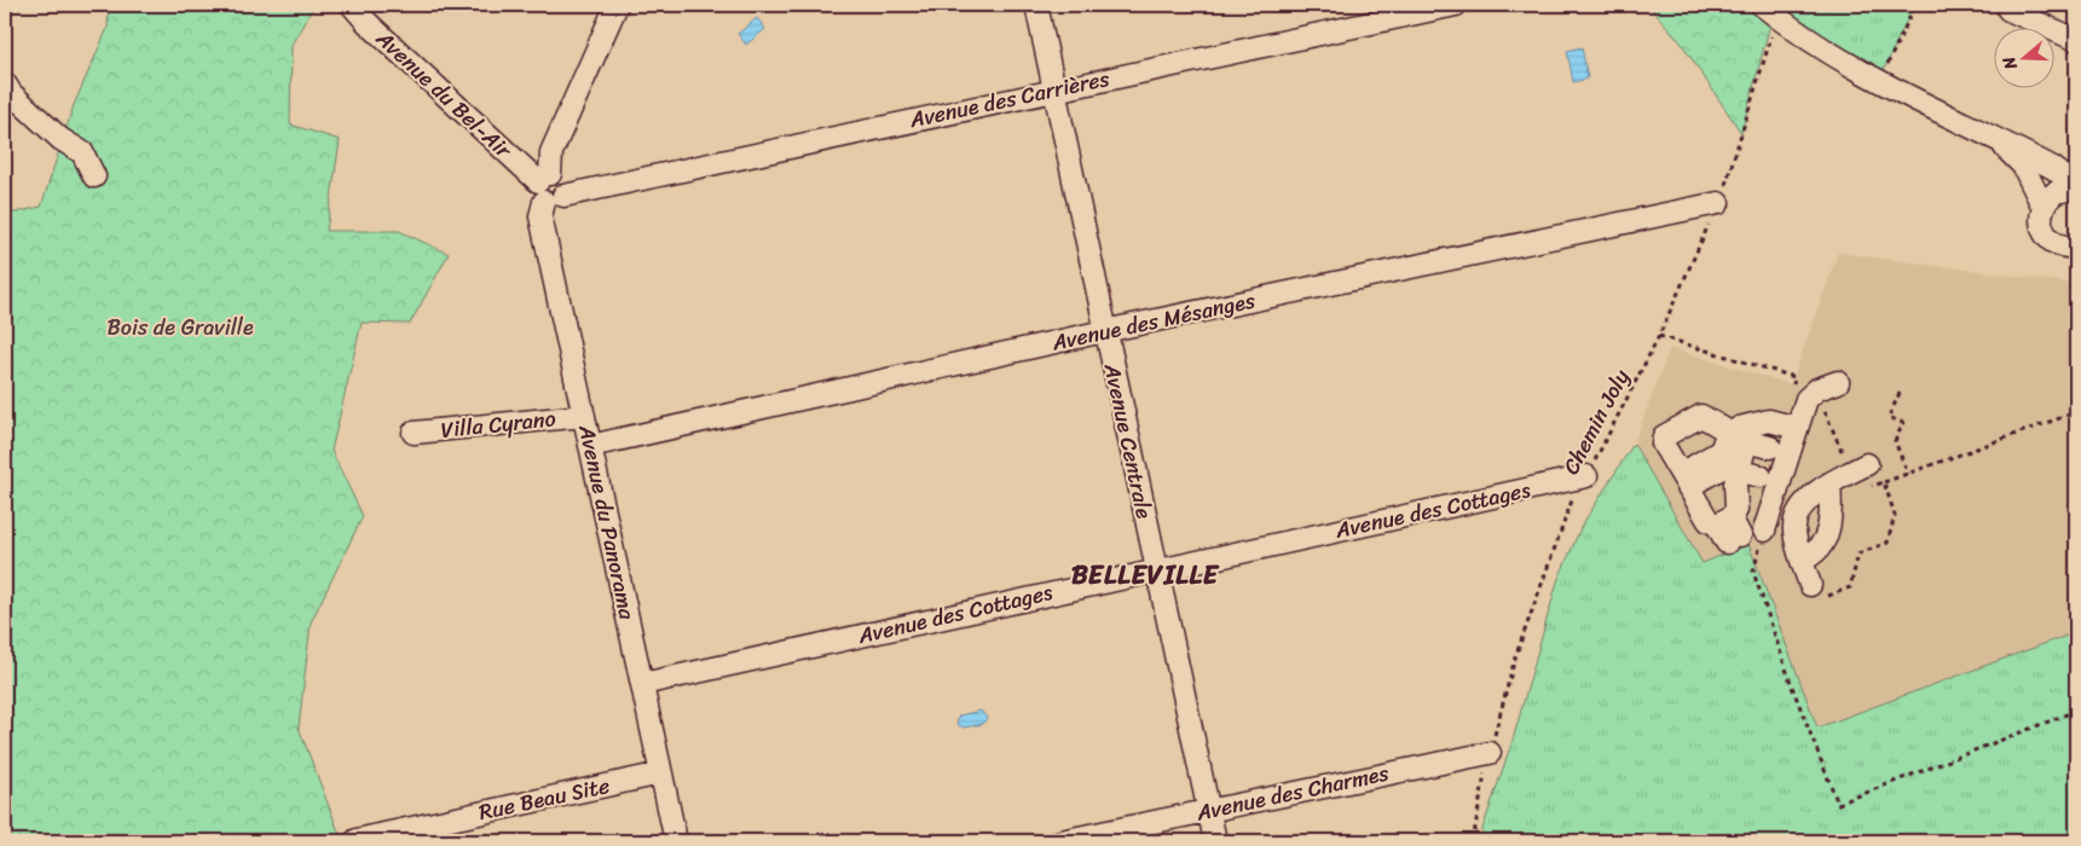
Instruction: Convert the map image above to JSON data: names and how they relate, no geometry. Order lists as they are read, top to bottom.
{
  "streets": {
    "street": [
      "Avenue du Bel-Air",
      "Avenue des Carrières",
      "Avenue des Mésanges",
      "Villa Cyrano",
      "Avenue Centrale",
      "Avenue des Cottages",
      "Avenue du Panorama",
      "Avenue des Charmes",
      "Rue Beau Site"
    ],
    "path": ["Chemin Joly"]
  },
  "crossings": [
    ["Avenue du Bel-Air", "Avenue des Carrières"],
    ["Avenue du Bel-Air", "Avenue du Panorama"],
    ["Avenue des Carrières", "Avenue Centrale"],
    ["Avenue des Carrières", "Avenue du Panorama"],
    ["Avenue des Mésanges", "Chemin Joly"],
    ["Avenue des Mésanges", "Avenue Centrale"],
    ["Avenue des Mésanges", "Avenue du Panorama"],
    ["Chemin Joly", "Avenue des Cottages"],
    ["Chemin Joly", "Avenue des Charmes"],
    ["Villa Cyrano", "Avenue du Panorama"],
    ["Avenue Centrale", "Avenue des Cottages"],
    ["Avenue Centrale", "Avenue des Charmes"],
    ["Avenue des Cottages", "Avenue du Panorama"],
    ["Avenue du Panorama", "Rue Beau Site"]
  ],
  "districts": ["BELLEVILLE"],
  "parks": ["Bois de Graville"],
  "north": "left"
}
